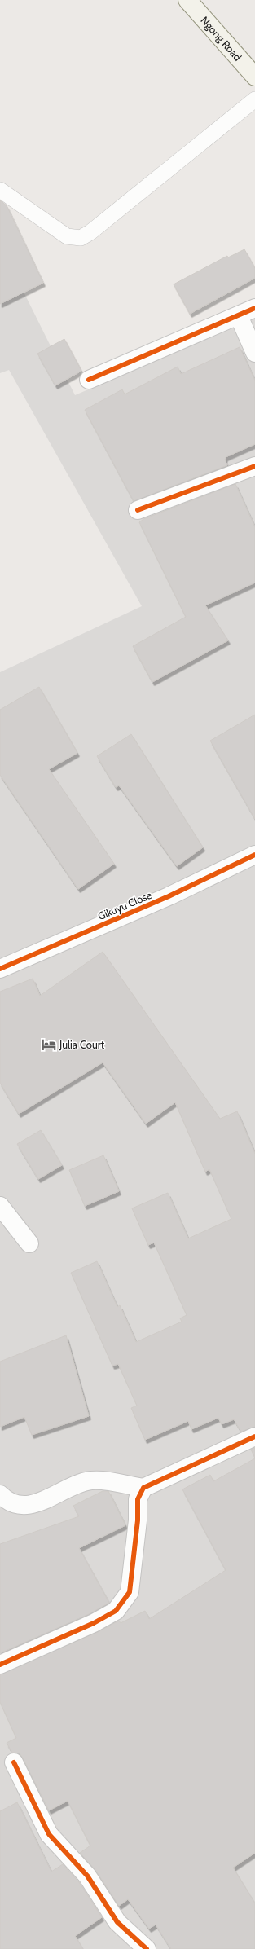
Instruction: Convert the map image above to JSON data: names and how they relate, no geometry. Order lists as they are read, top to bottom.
{
  "streets": {
    "main road": ["Ngong Road"],
    "street": ["Gikuyu Close"]
  },
  "places": {
    "hotel": ["Julia Court"]
  }
}
